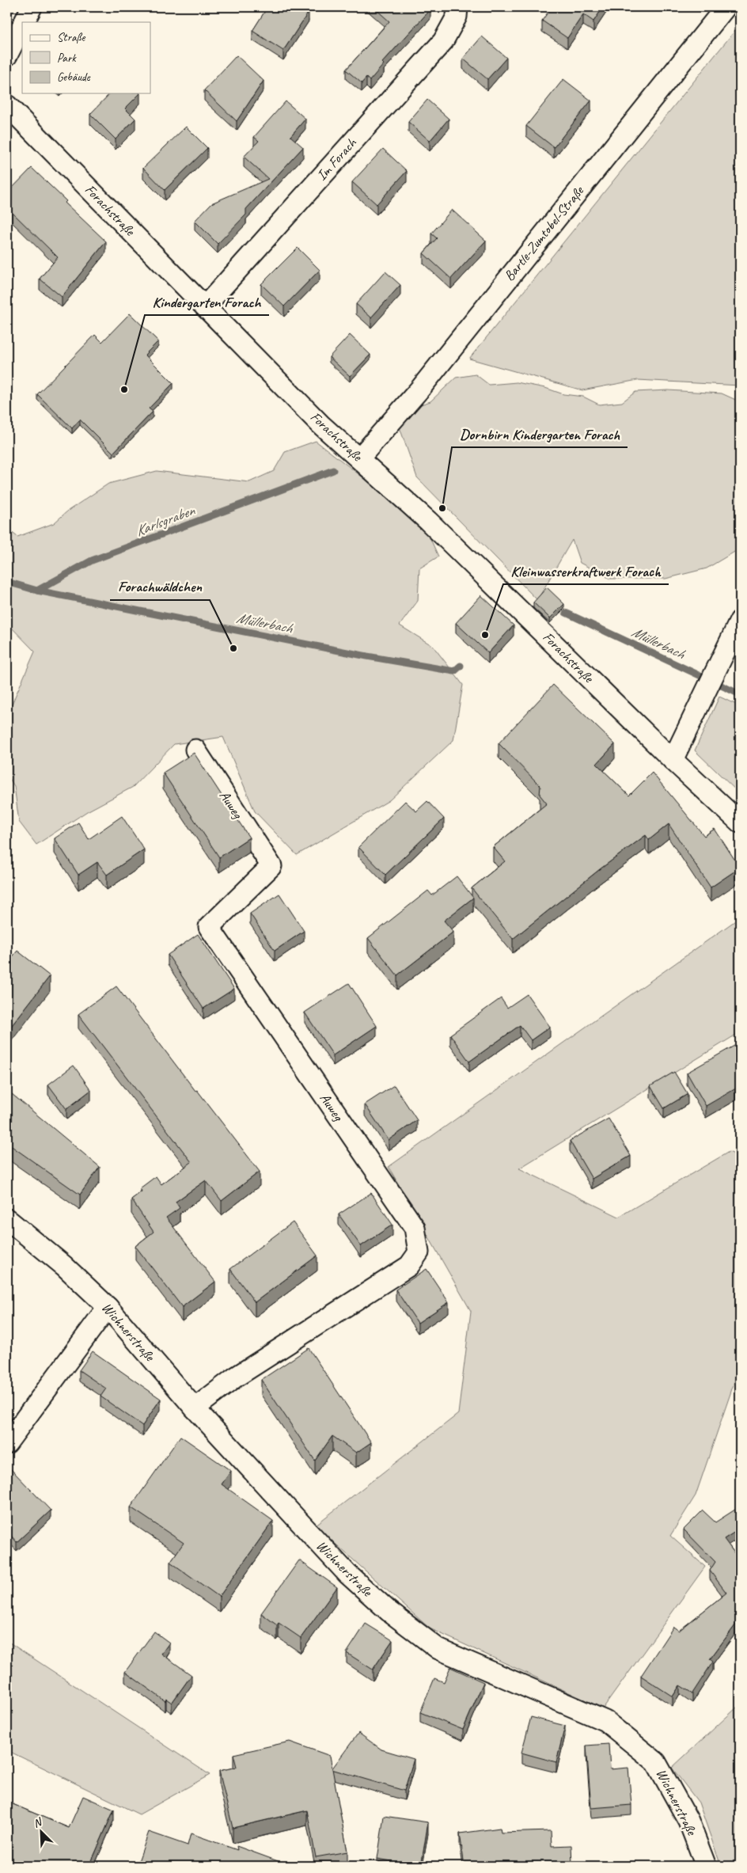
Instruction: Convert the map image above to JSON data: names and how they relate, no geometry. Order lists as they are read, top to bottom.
{
  "streets": {
    "street": [
      "Im Forach",
      "Forachstraße",
      "Bartle-Zumtobel-Straße",
      "Auweg",
      "Wichnerstraße"
    ]
  },
  "crossings": [
    ["Im Forach", "Forachstraße"],
    ["Forachstraße", "Bartle-Zumtobel-Straße"],
    ["Auweg", "Wichnerstraße"]
  ],
  "water": ["Karlsgraben", "Müllerbach"],
  "places": [
    "Kindergarten Forach",
    "Dornbirn Kindergarten Forach",
    "Kleinwasserkraftwerk Forach",
    "Forachwäldchen"
  ],
  "legend": ["Straße", "Park", "Gebäude"],
  "north": "top left"
}
